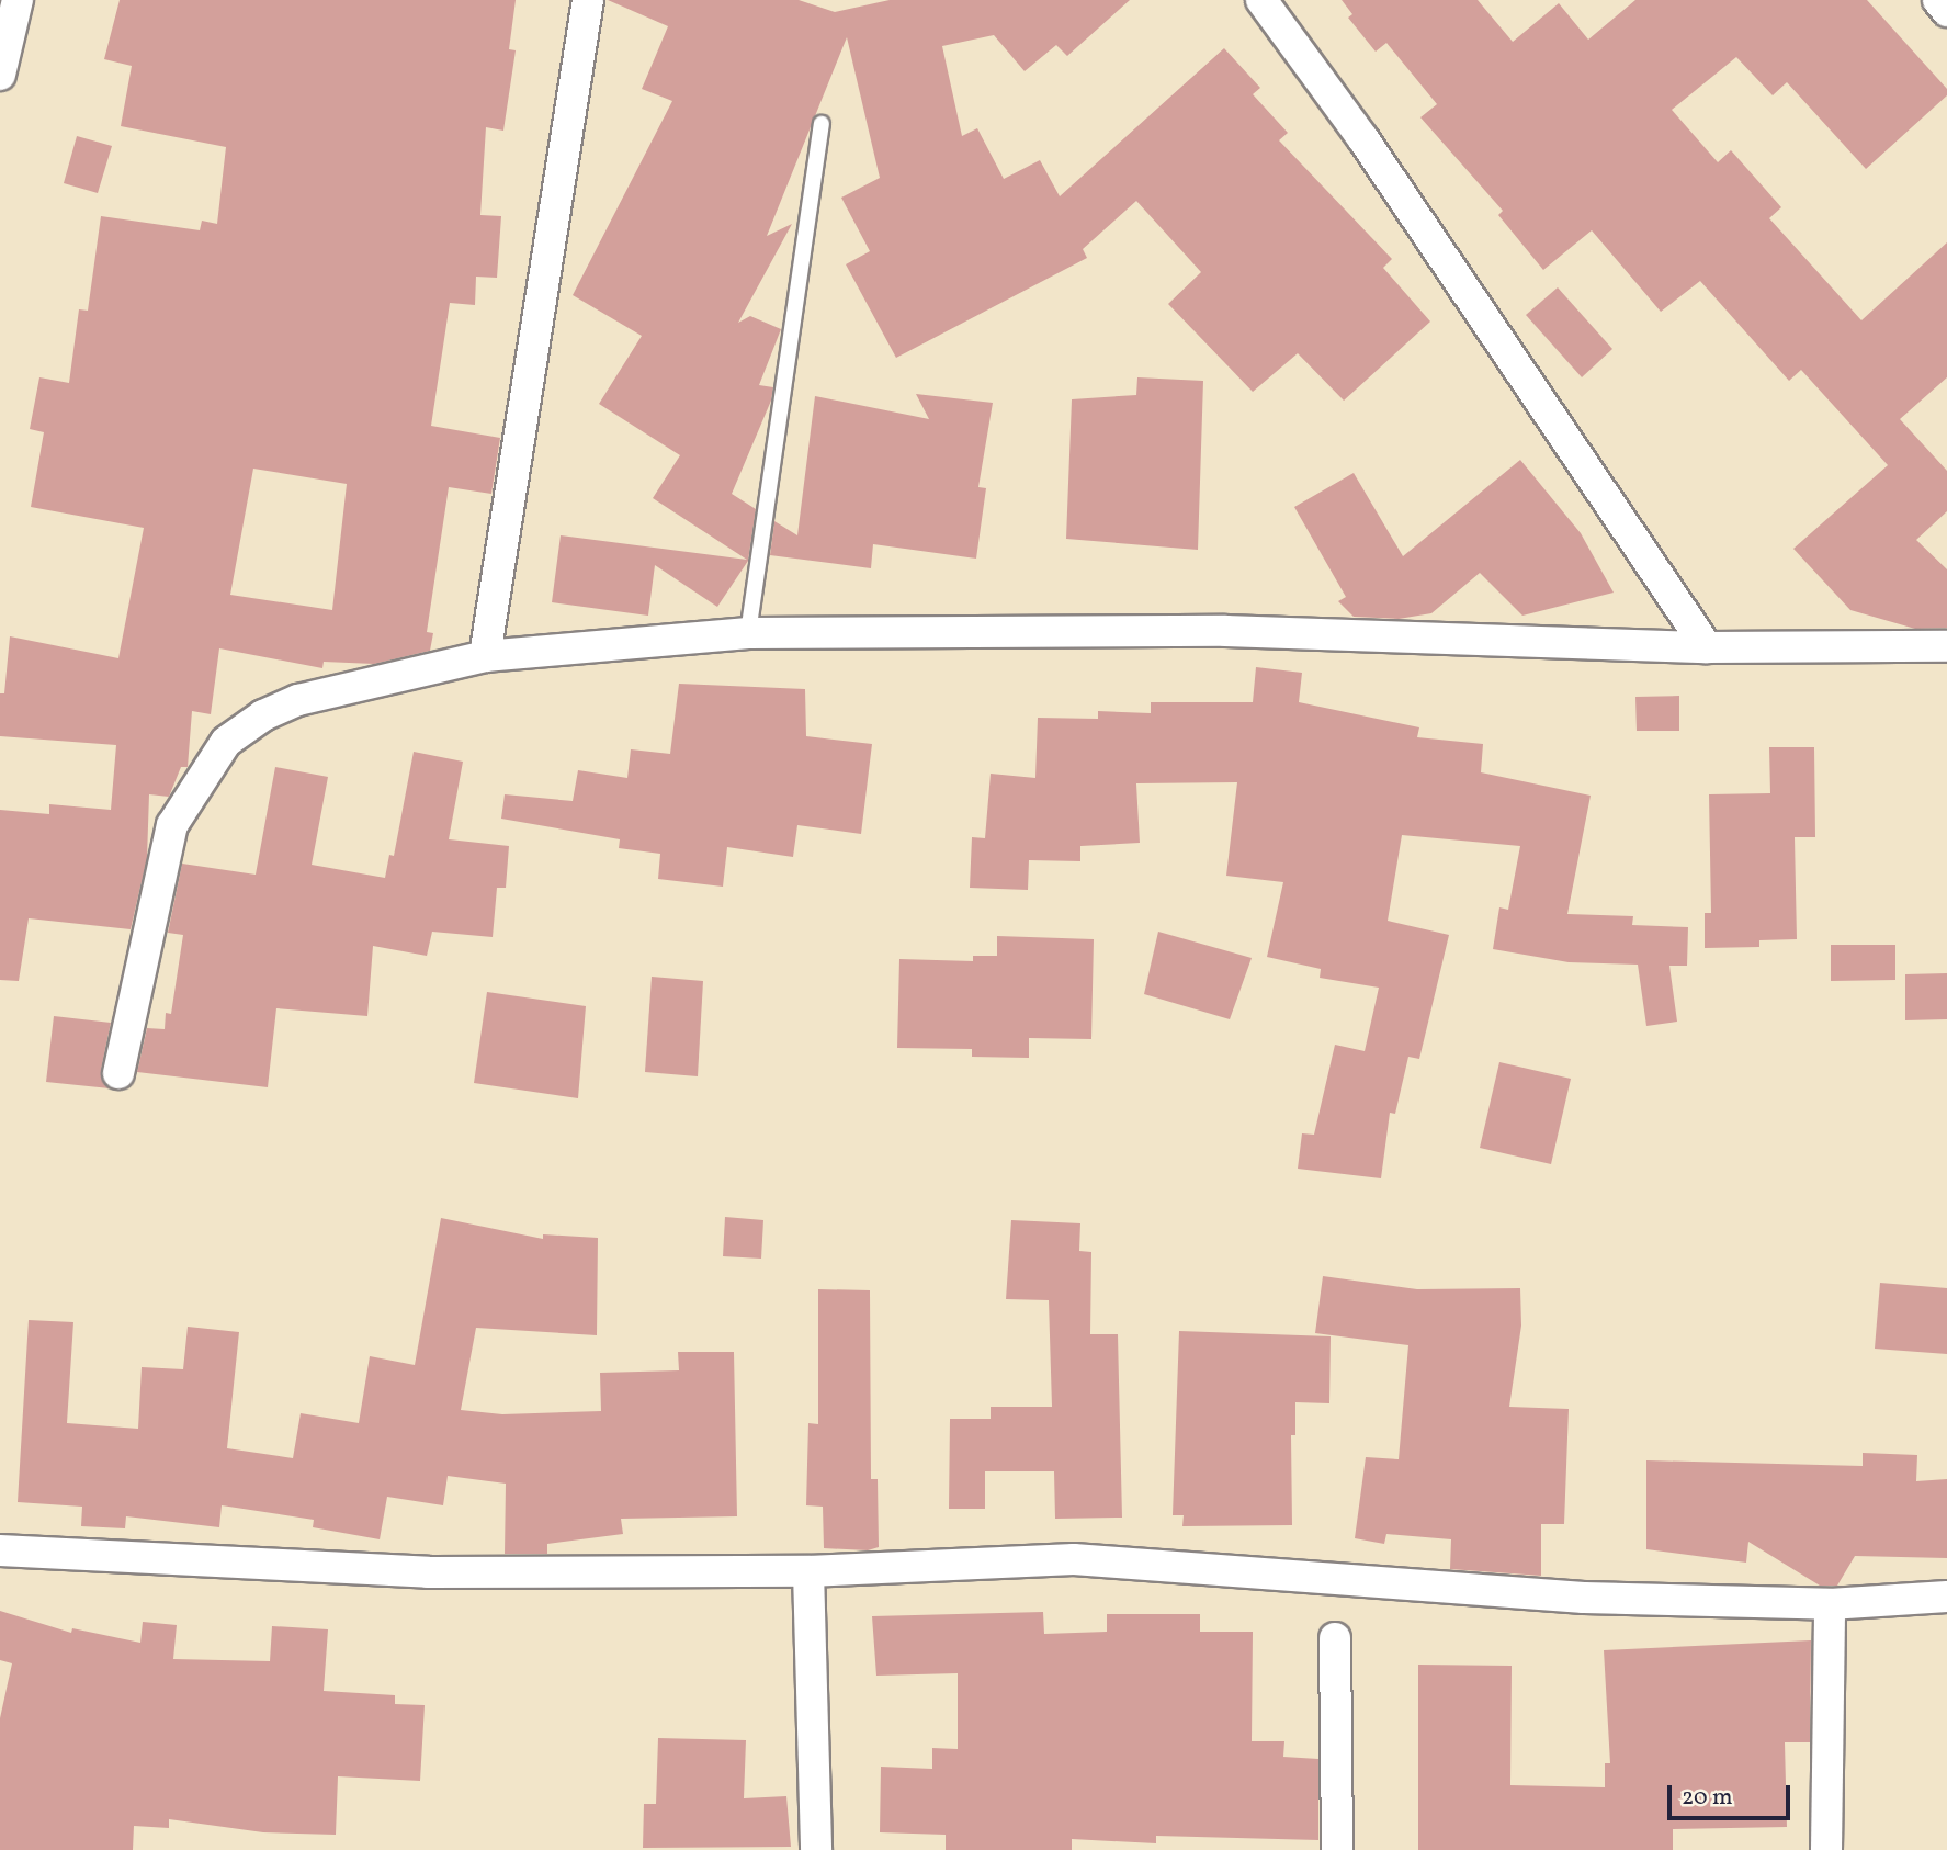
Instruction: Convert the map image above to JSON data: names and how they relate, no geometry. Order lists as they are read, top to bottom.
{
  "scale_bar": "20 m"
}
